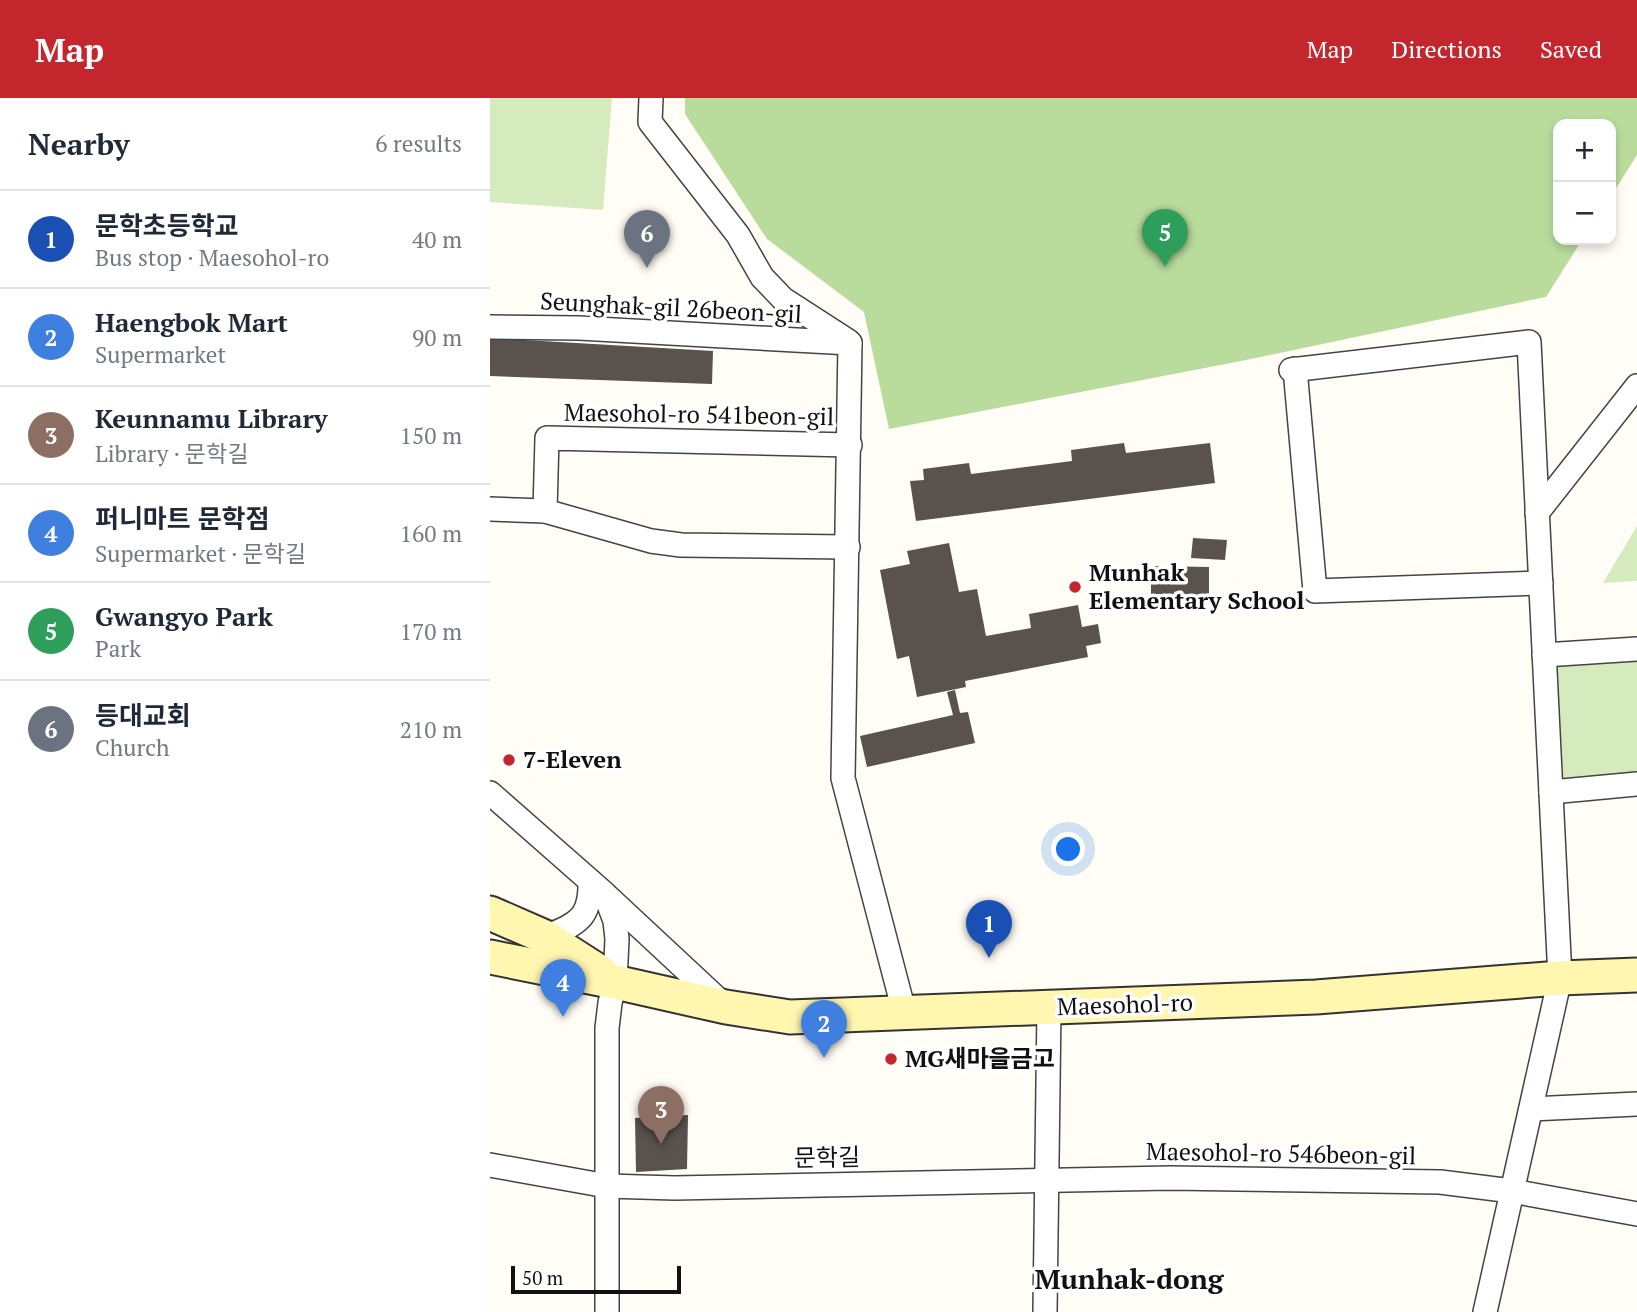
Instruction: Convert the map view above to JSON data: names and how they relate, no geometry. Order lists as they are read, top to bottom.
{
  "streets": {
    "main road": ["Maesohol-ro"],
    "street": [
      "Seunghak-gil 26beon-gil",
      "Maesohol-ro 541beon-gil",
      "Maesohol-ro 546beon-gil",
      "문학길"
    ]
  },
  "crossings": [
    ["Seunghak-gil 26beon-gil", "Maesohol-ro 541beon-gil"],
    ["Maesohol-ro 541beon-gil", "Maesohol-ro"],
    ["Maesohol-ro 546beon-gil", "문학길"]
  ],
  "districts": ["Munhak-dong"],
  "places": ["Munhak Elementary School", "7-Eleven", "MG새마을금고"],
  "scale_bar": "50 m",
  "page": {
    "header": "Map",
    "nav": ["Map", "Directions", "Saved"],
    "heading": ["Nearby", "6 results"],
    "map_buttons": ["+", "−"],
    "list": [
      {
        "mark": "1",
        "name": "문학초등학교",
        "note": "Bus stop · Maesohol-ro",
        "value": "40 m"
      },
      {
        "mark": "2",
        "name": "Haengbok Mart",
        "note": "Supermarket",
        "value": "90 m"
      },
      {
        "mark": "3",
        "name": "Keunnamu Library",
        "note": "Library · 문학길",
        "value": "150 m"
      },
      {
        "mark": "4",
        "name": "퍼니마트 문학점",
        "note": "Supermarket · 문학길",
        "value": "160 m"
      },
      {
        "mark": "5",
        "name": "Gwangyo Park",
        "note": "Park",
        "value": "170 m"
      },
      {
        "mark": "6",
        "name": "등대교회",
        "note": "Church",
        "value": "210 m"
      }
    ],
    "pins": [
      "5",
      "6",
      "1",
      "4",
      "2",
      "3"
    ],
    "scale": "50 m"
  }
}
